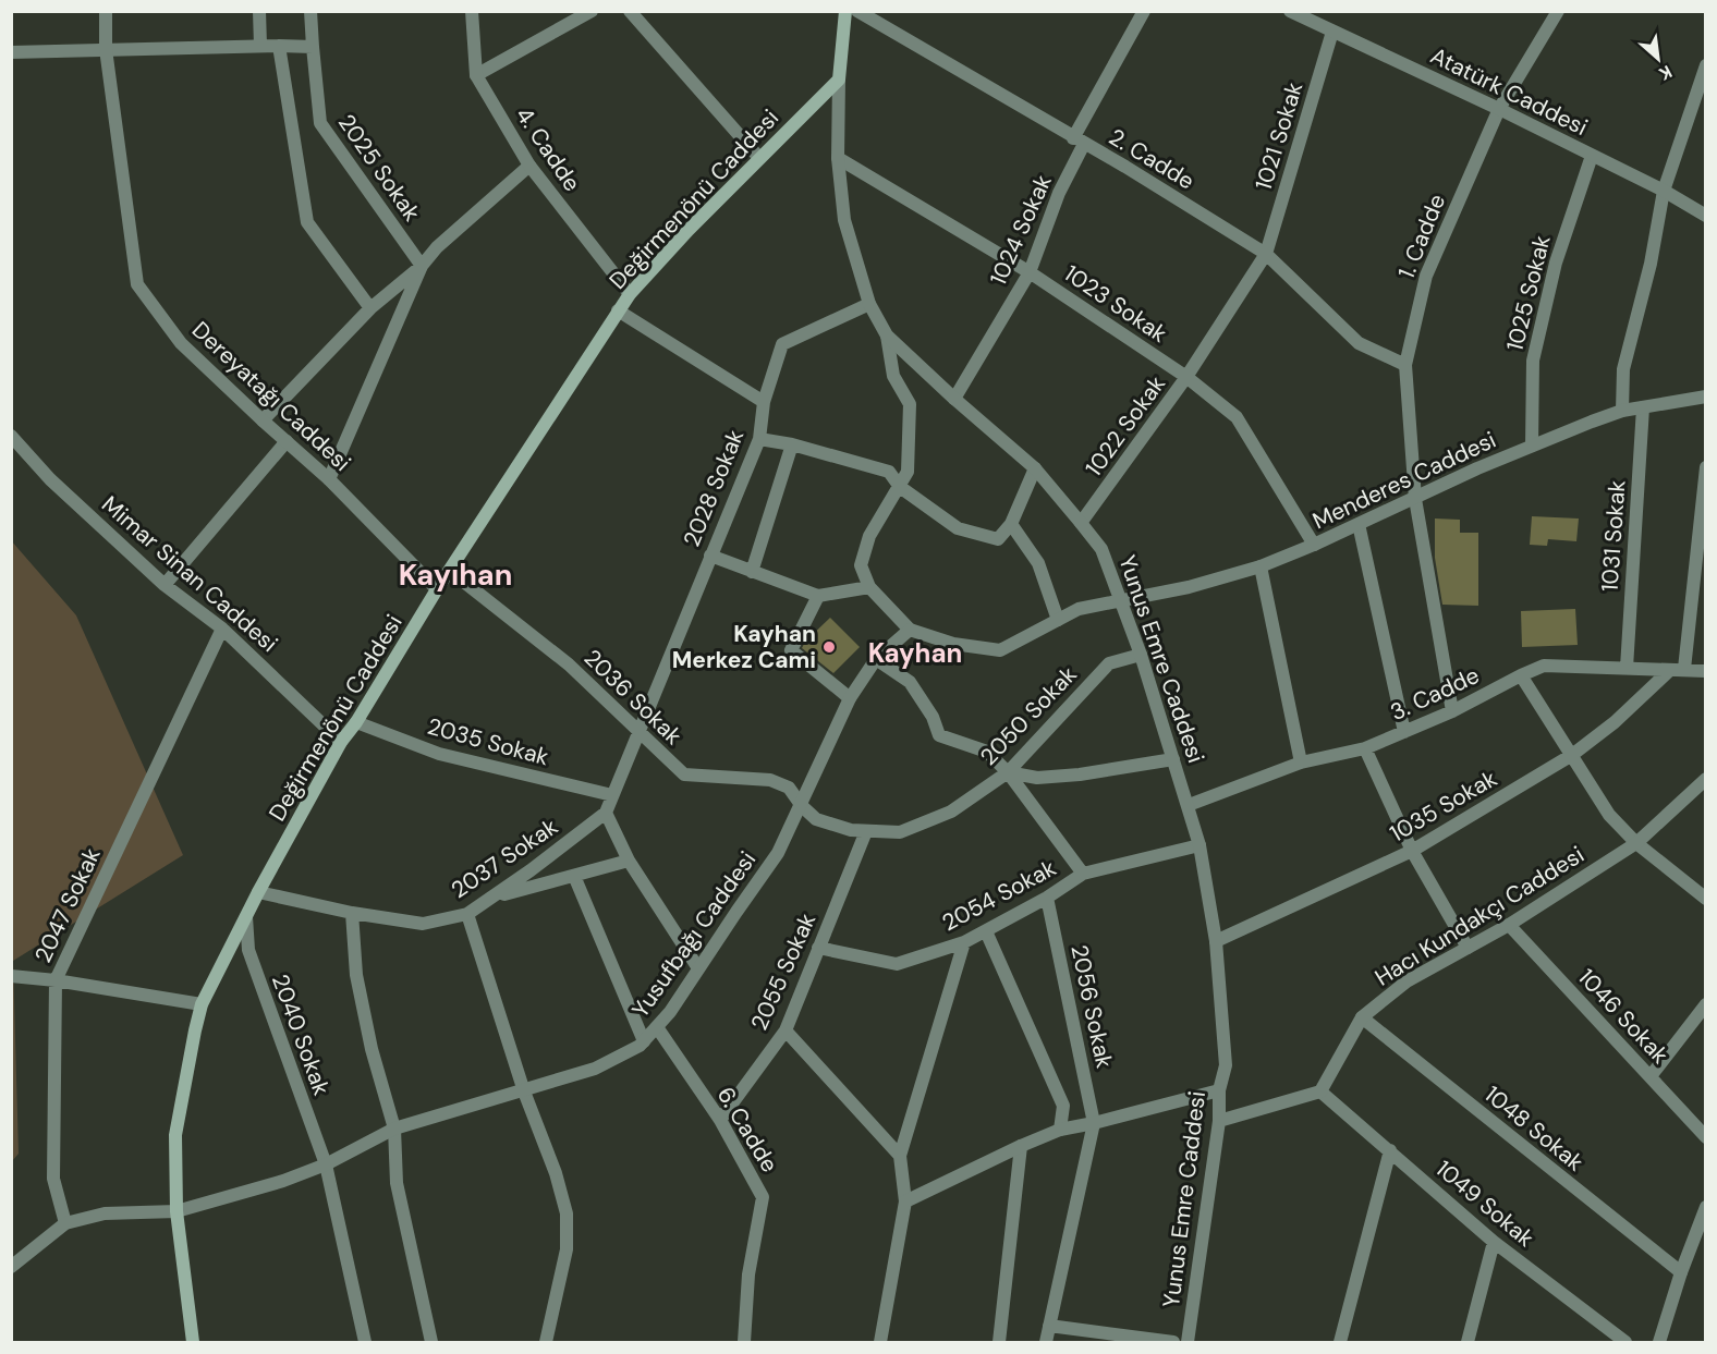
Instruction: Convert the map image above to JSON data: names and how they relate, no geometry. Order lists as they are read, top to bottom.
{
  "streets": {
    "main road": ["Değirmenönü Caddesi"],
    "street": [
      "Atatürk Caddesi",
      "1021 Sokak",
      "4. Cadde",
      "2. Cadde",
      "2025 Sokak",
      "1024 Sokak",
      "1. Cadde",
      "1025 Sokak",
      "1023 Sokak",
      "Dereyatağı Caddesi",
      "1022 Sokak",
      "Menderes Caddesi",
      "2028 Sokak",
      "1031 Sokak",
      "Mimar Sinan Caddesi",
      "Yunus Emre Caddesi",
      "3. Cadde",
      "2036 Sokak",
      "2050 Sokak",
      "2035 Sokak",
      "1035 Sokak",
      "2037 Sokak",
      "2054 Sokak",
      "2047 Sokak",
      "Hacı Kundakçı Caddesi",
      "Yusufbağı Caddesi",
      "2055 Sokak",
      "2056 Sokak",
      "1046 Sokak",
      "2040 Sokak",
      "1048 Sokak",
      "6. Cadde",
      "1049 Sokak"
    ]
  },
  "crossings": [
    ["Atatürk Caddesi", "1021 Sokak"],
    ["Atatürk Caddesi", "1. Cadde"],
    ["Atatürk Caddesi", "1025 Sokak"],
    ["1021 Sokak", "2. Cadde"],
    ["1021 Sokak", "1022 Sokak"],
    ["4. Cadde", "Değirmenönü Caddesi"],
    ["2. Cadde", "1024 Sokak"],
    ["2. Cadde", "1. Cadde"],
    ["2. Cadde", "1022 Sokak"],
    ["Değirmenönü Caddesi", "Dereyatağı Caddesi"],
    ["Değirmenönü Caddesi", "Mimar Sinan Caddesi"],
    ["Değirmenönü Caddesi", "Yunus Emre Caddesi"],
    ["Değirmenönü Caddesi", "2036 Sokak"],
    ["Değirmenönü Caddesi", "2035 Sokak"],
    ["Değirmenönü Caddesi", "2037 Sokak"],
    ["Değirmenönü Caddesi", "Yusufbağı Caddesi"],
    ["Değirmenönü Caddesi", "2040 Sokak"],
    ["1024 Sokak", "1023 Sokak"],
    ["1024 Sokak", "Yunus Emre Caddesi"],
    ["1. Cadde", "Menderes Caddesi"],
    ["1. Cadde", "3. Cadde"],
    ["1025 Sokak", "Menderes Caddesi"],
    ["1023 Sokak", "1022 Sokak"],
    ["1023 Sokak", "Menderes Caddesi"],
    ["1023 Sokak", "Yunus Emre Caddesi"],
    ["1022 Sokak", "Yunus Emre Caddesi"],
    ["Menderes Caddesi", "1031 Sokak"],
    ["Menderes Caddesi", "Yunus Emre Caddesi"],
    ["2028 Sokak", "Yunus Emre Caddesi"],
    ["2028 Sokak", "2036 Sokak"],
    ["1031 Sokak", "3. Cadde"],
    ["Mimar Sinan Caddesi", "2047 Sokak"],
    ["Yunus Emre Caddesi", "3. Cadde"],
    ["Yunus Emre Caddesi", "2050 Sokak"],
    ["Yunus Emre Caddesi", "1035 Sokak"],
    ["Yunus Emre Caddesi", "2054 Sokak"],
    ["3. Cadde", "1035 Sokak"],
    ["2036 Sokak", "2050 Sokak"],
    ["2036 Sokak", "Yusufbağı Caddesi"],
    ["2050 Sokak", "Yusufbağı Caddesi"],
    ["2050 Sokak", "2055 Sokak"],
    ["2054 Sokak", "2055 Sokak"],
    ["2054 Sokak", "2056 Sokak"],
    ["2047 Sokak", "Yusufbağı Caddesi"],
    ["Hacı Kundakçı Caddesi", "1046 Sokak"],
    ["Hacı Kundakçı Caddesi", "1048 Sokak"],
    ["Hacı Kundakçı Caddesi", "1049 Sokak"],
    ["Yusufbağı Caddesi", "2040 Sokak"],
    ["Yusufbağı Caddesi", "6. Cadde"],
    ["2055 Sokak", "6. Cadde"]
  ],
  "districts": ["Kayıhan", "Kayhan"],
  "places": ["Kayhan Merkez Cami"],
  "north": "bottom right"
}
